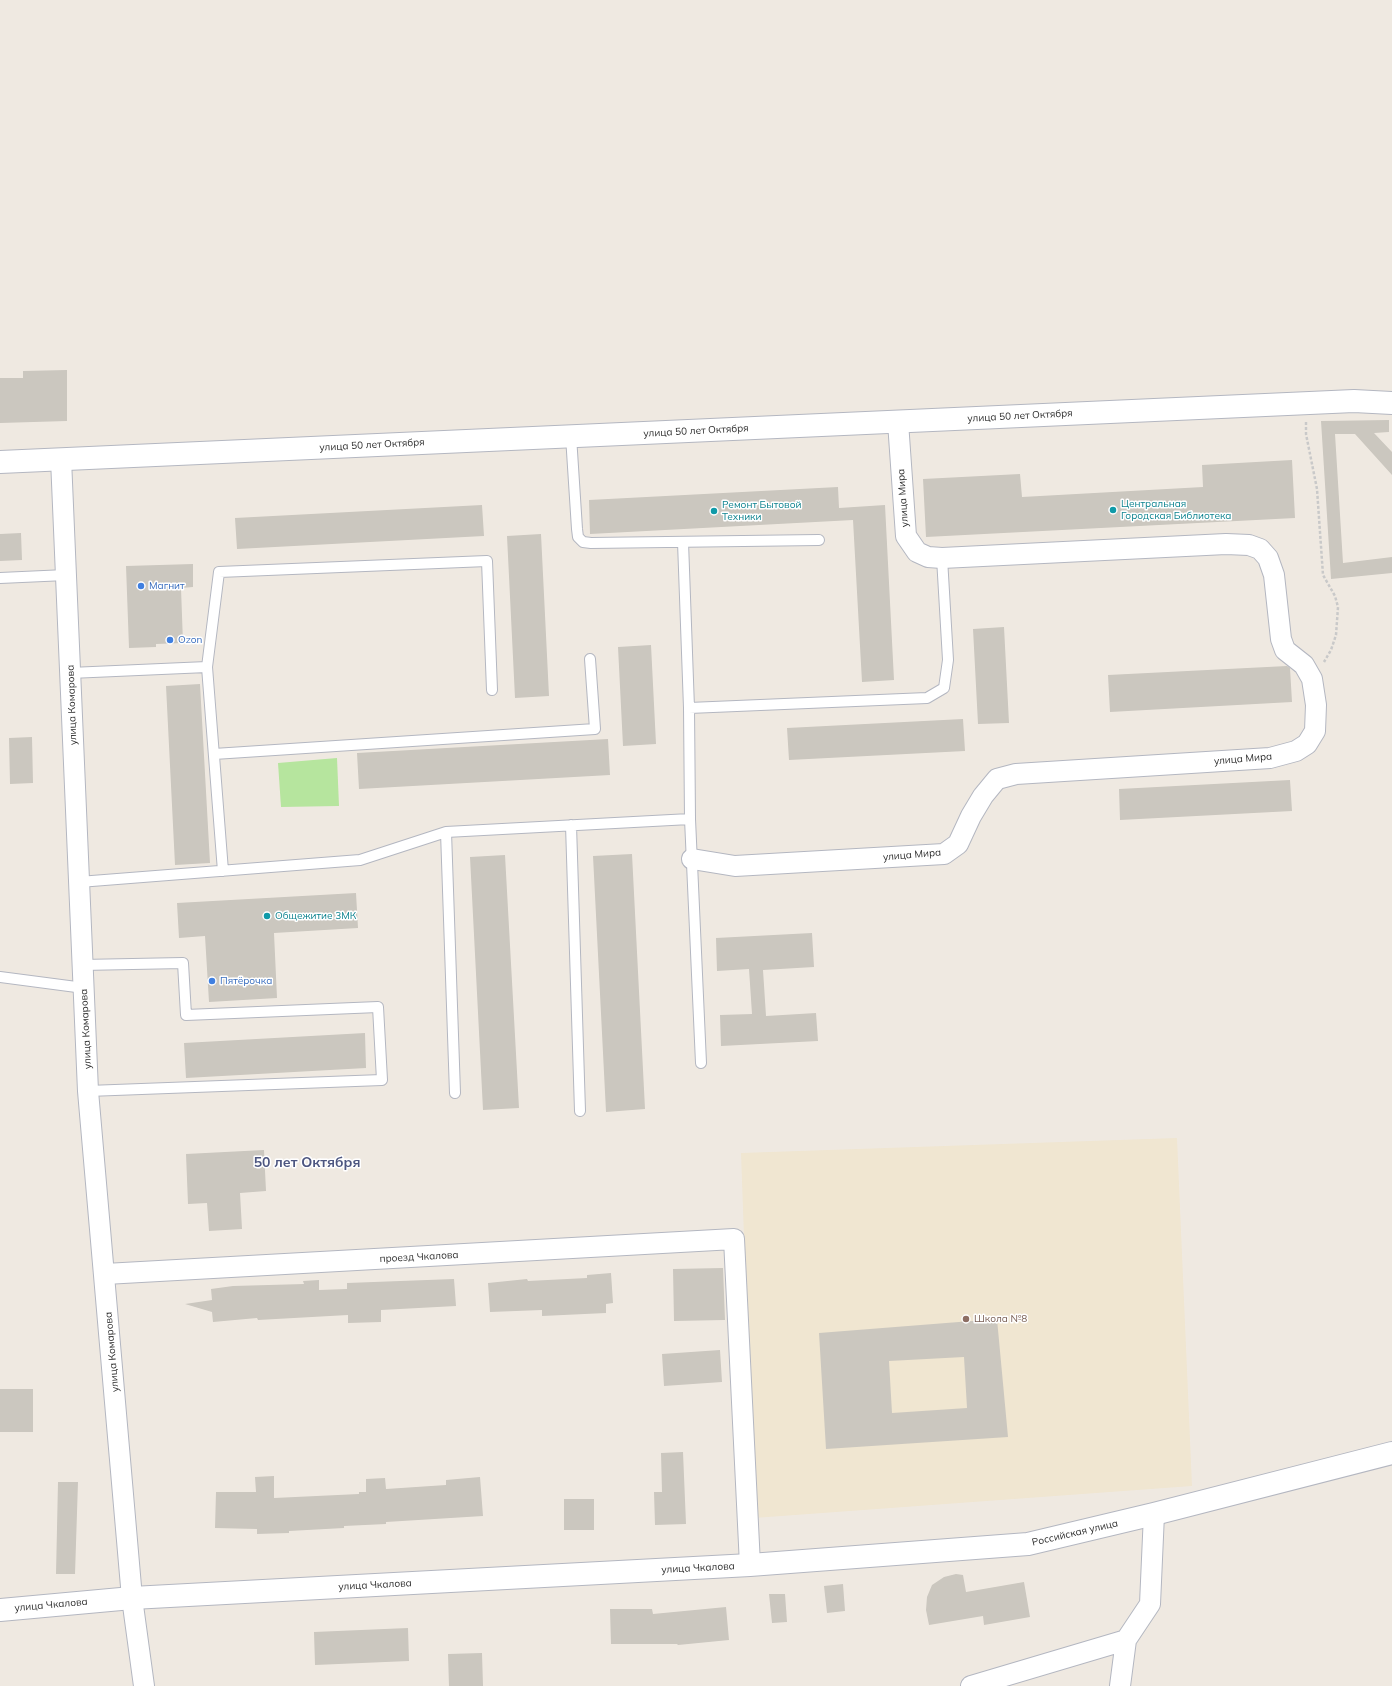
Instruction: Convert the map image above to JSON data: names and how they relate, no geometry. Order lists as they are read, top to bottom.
{
  "streets": {
    "street": [
      "улица 50 лет Октября",
      "улица Мира",
      "улица Комарова",
      "проезд Чкалова",
      "Российская улица",
      "улица Чкалова"
    ]
  },
  "crossings": [
    ["улица 50 лет Октября", "улица Мира"],
    ["улица 50 лет Октября", "улица Комарова"],
    ["улица Комарова", "проезд Чкалова"],
    ["улица Комарова", "улица Чкалова"],
    ["проезд Чкалова", "Российская улица"],
    ["проезд Чкалова", "улица Чкалова"],
    ["Российская улица", "улица Чкалова"]
  ],
  "districts": ["50 лет Октября"],
  "places": [
    "Центральная Городская Библиотека",
    "Ремонт Бытовой Техники",
    "Магнит",
    "Ozon",
    "Общежитие 3МК",
    "Пятёрочка",
    "Школа №8"
  ]
}
